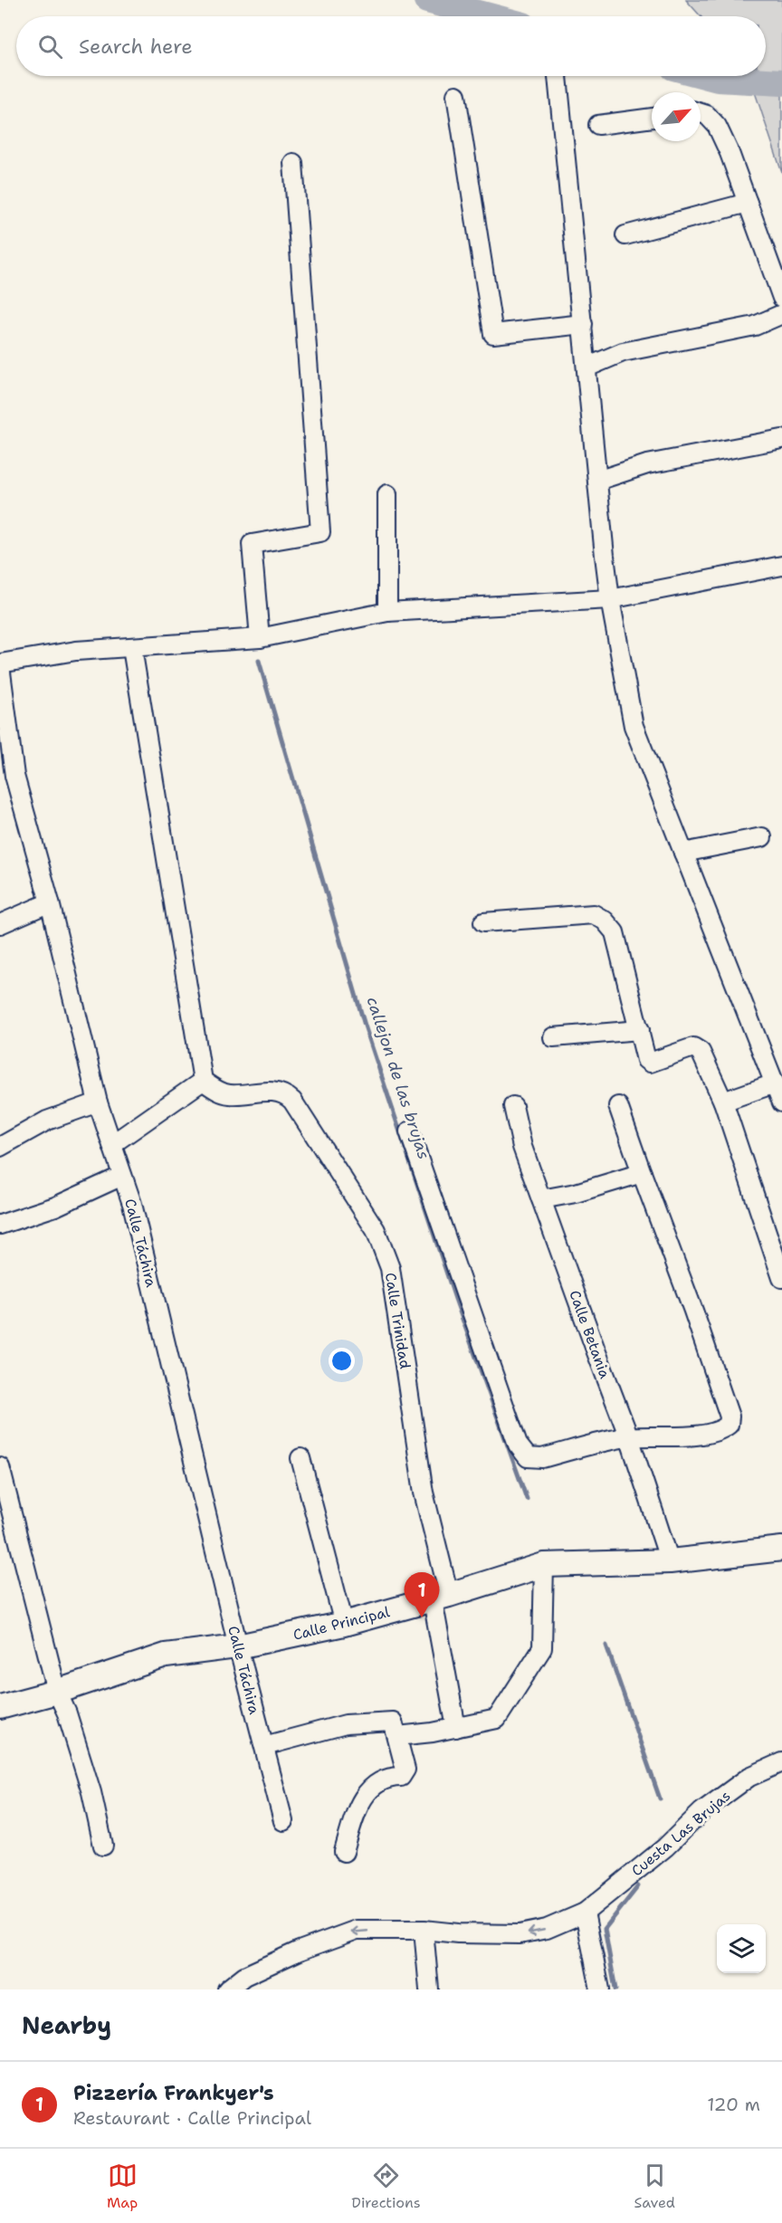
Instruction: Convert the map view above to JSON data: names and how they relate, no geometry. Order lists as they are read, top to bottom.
{
  "streets": {
    "street": [
      "Calle Táchira",
      "Calle Trinidad",
      "Calle Betania",
      "Calle Principal",
      "Cuesta Las Brujas"
    ]
  },
  "crossings": [
    ["Calle Táchira", "Calle Principal"],
    ["Calle Trinidad", "Calle Principal"],
    ["Calle Betania", "Calle Principal"]
  ],
  "one_way": ["Cuesta Las Brujas"],
  "water": ["callejon de las brujas"],
  "north": "top right",
  "page": {
    "search": "Search here",
    "pins": "1",
    "heading": "Nearby",
    "list": [
      {
        "mark": "1",
        "name": "Pizzería Frankyer's",
        "note": "Restaurant · Calle Principal",
        "value": "120 m"
      }
    ],
    "nav": ["Map", "Directions", "Saved"]
  }
}
